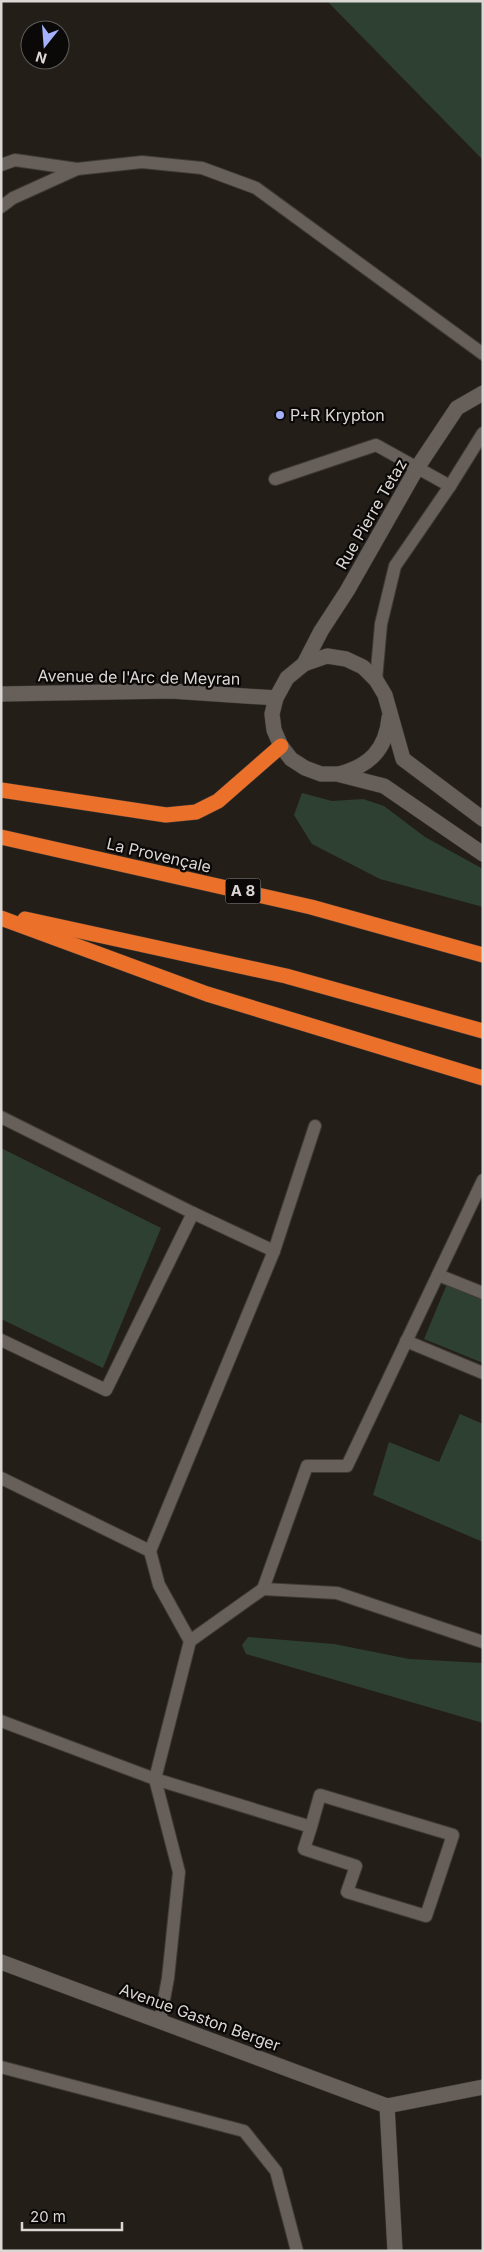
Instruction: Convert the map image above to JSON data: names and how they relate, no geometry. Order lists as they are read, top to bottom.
{
  "streets": {
    "highway": ["La Provençale", "A 8"],
    "main road": ["Rue Pierre Tetaz", "Avenue de l'Arc de Meyran", "Avenue Gaston Berger"]
  },
  "crossings": [
    ["Rue Pierre Tetaz", "Avenue de l'Arc de Meyran"]
  ],
  "places": ["P+R Krypton"],
  "scale_bar": "20 m",
  "north": "bottom"
}
